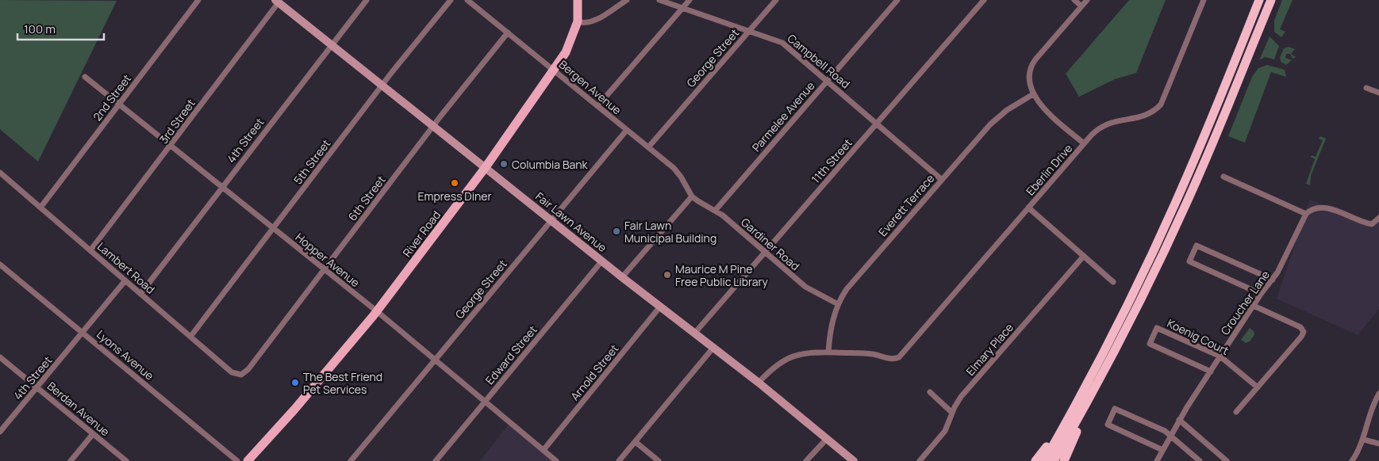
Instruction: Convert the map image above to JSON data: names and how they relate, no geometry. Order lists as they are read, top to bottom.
{
  "streets": {
    "main road": ["Fair Lawn Avenue", "River Road"],
    "street": [
      "George Street",
      "Campbell Road",
      "Bergen Avenue",
      "2nd Street",
      "Parmelee Avenue",
      "3rd Street",
      "4th Street",
      "11th Street",
      "5th Street",
      "Eberlin Drive",
      "6th Street",
      "Everett Terrace",
      "Gardiner Road",
      "Hopper Avenue",
      "Lambert Road",
      "Croucher Lane",
      "Koenig Court",
      "Elmary Place",
      "Lyons Avenue",
      "Edward Street",
      "Arnold Street",
      "Berdan Avenue"
    ]
  },
  "crossings": [
    ["George Street", "Campbell Road"],
    ["George Street", "Bergen Avenue"],
    ["George Street", "Fair Lawn Avenue"],
    ["George Street", "Hopper Avenue"],
    ["Campbell Road", "Parmelee Avenue"],
    ["Campbell Road", "11th Street"],
    ["Campbell Road", "Everett Terrace"],
    ["Bergen Avenue", "6th Street"],
    ["Bergen Avenue", "River Road"],
    ["Bergen Avenue", "Gardiner Road"],
    ["2nd Street", "Hopper Avenue"],
    ["2nd Street", "Lambert Road"],
    ["Parmelee Avenue", "Gardiner Road"],
    ["3rd Street", "Fair Lawn Avenue"],
    ["3rd Street", "Hopper Avenue"],
    ["3rd Street", "Lambert Road"],
    ["4th Street", "Fair Lawn Avenue"],
    ["4th Street", "Hopper Avenue"],
    ["4th Street", "Lambert Road"],
    ["4th Street", "Lyons Avenue"],
    ["4th Street", "Berdan Avenue"],
    ["11th Street", "Fair Lawn Avenue"],
    ["11th Street", "Gardiner Road"],
    ["5th Street", "Fair Lawn Avenue"],
    ["5th Street", "Hopper Avenue"],
    ["5th Street", "Lambert Road"],
    ["Eberlin Drive", "Everett Terrace"],
    ["6th Street", "Fair Lawn Avenue"],
    ["6th Street", "Hopper Avenue"],
    ["6th Street", "Lambert Road"],
    ["Everett Terrace", "Gardiner Road"],
    ["Fair Lawn Avenue", "River Road"],
    ["Fair Lawn Avenue", "Edward Street"],
    ["Fair Lawn Avenue", "Arnold Street"],
    ["River Road", "Hopper Avenue"],
    ["Hopper Avenue", "Edward Street"],
    ["Hopper Avenue", "Arnold Street"],
    ["Croucher Lane", "Koenig Court"]
  ],
  "places": [
    "Columbia Bank",
    "Empress Diner",
    "Fair Lawn Municipal Building",
    "Maurice M Pine Free Public Library",
    "The Best Friend Pet Services"
  ],
  "scale_bar": "100 m"
}
